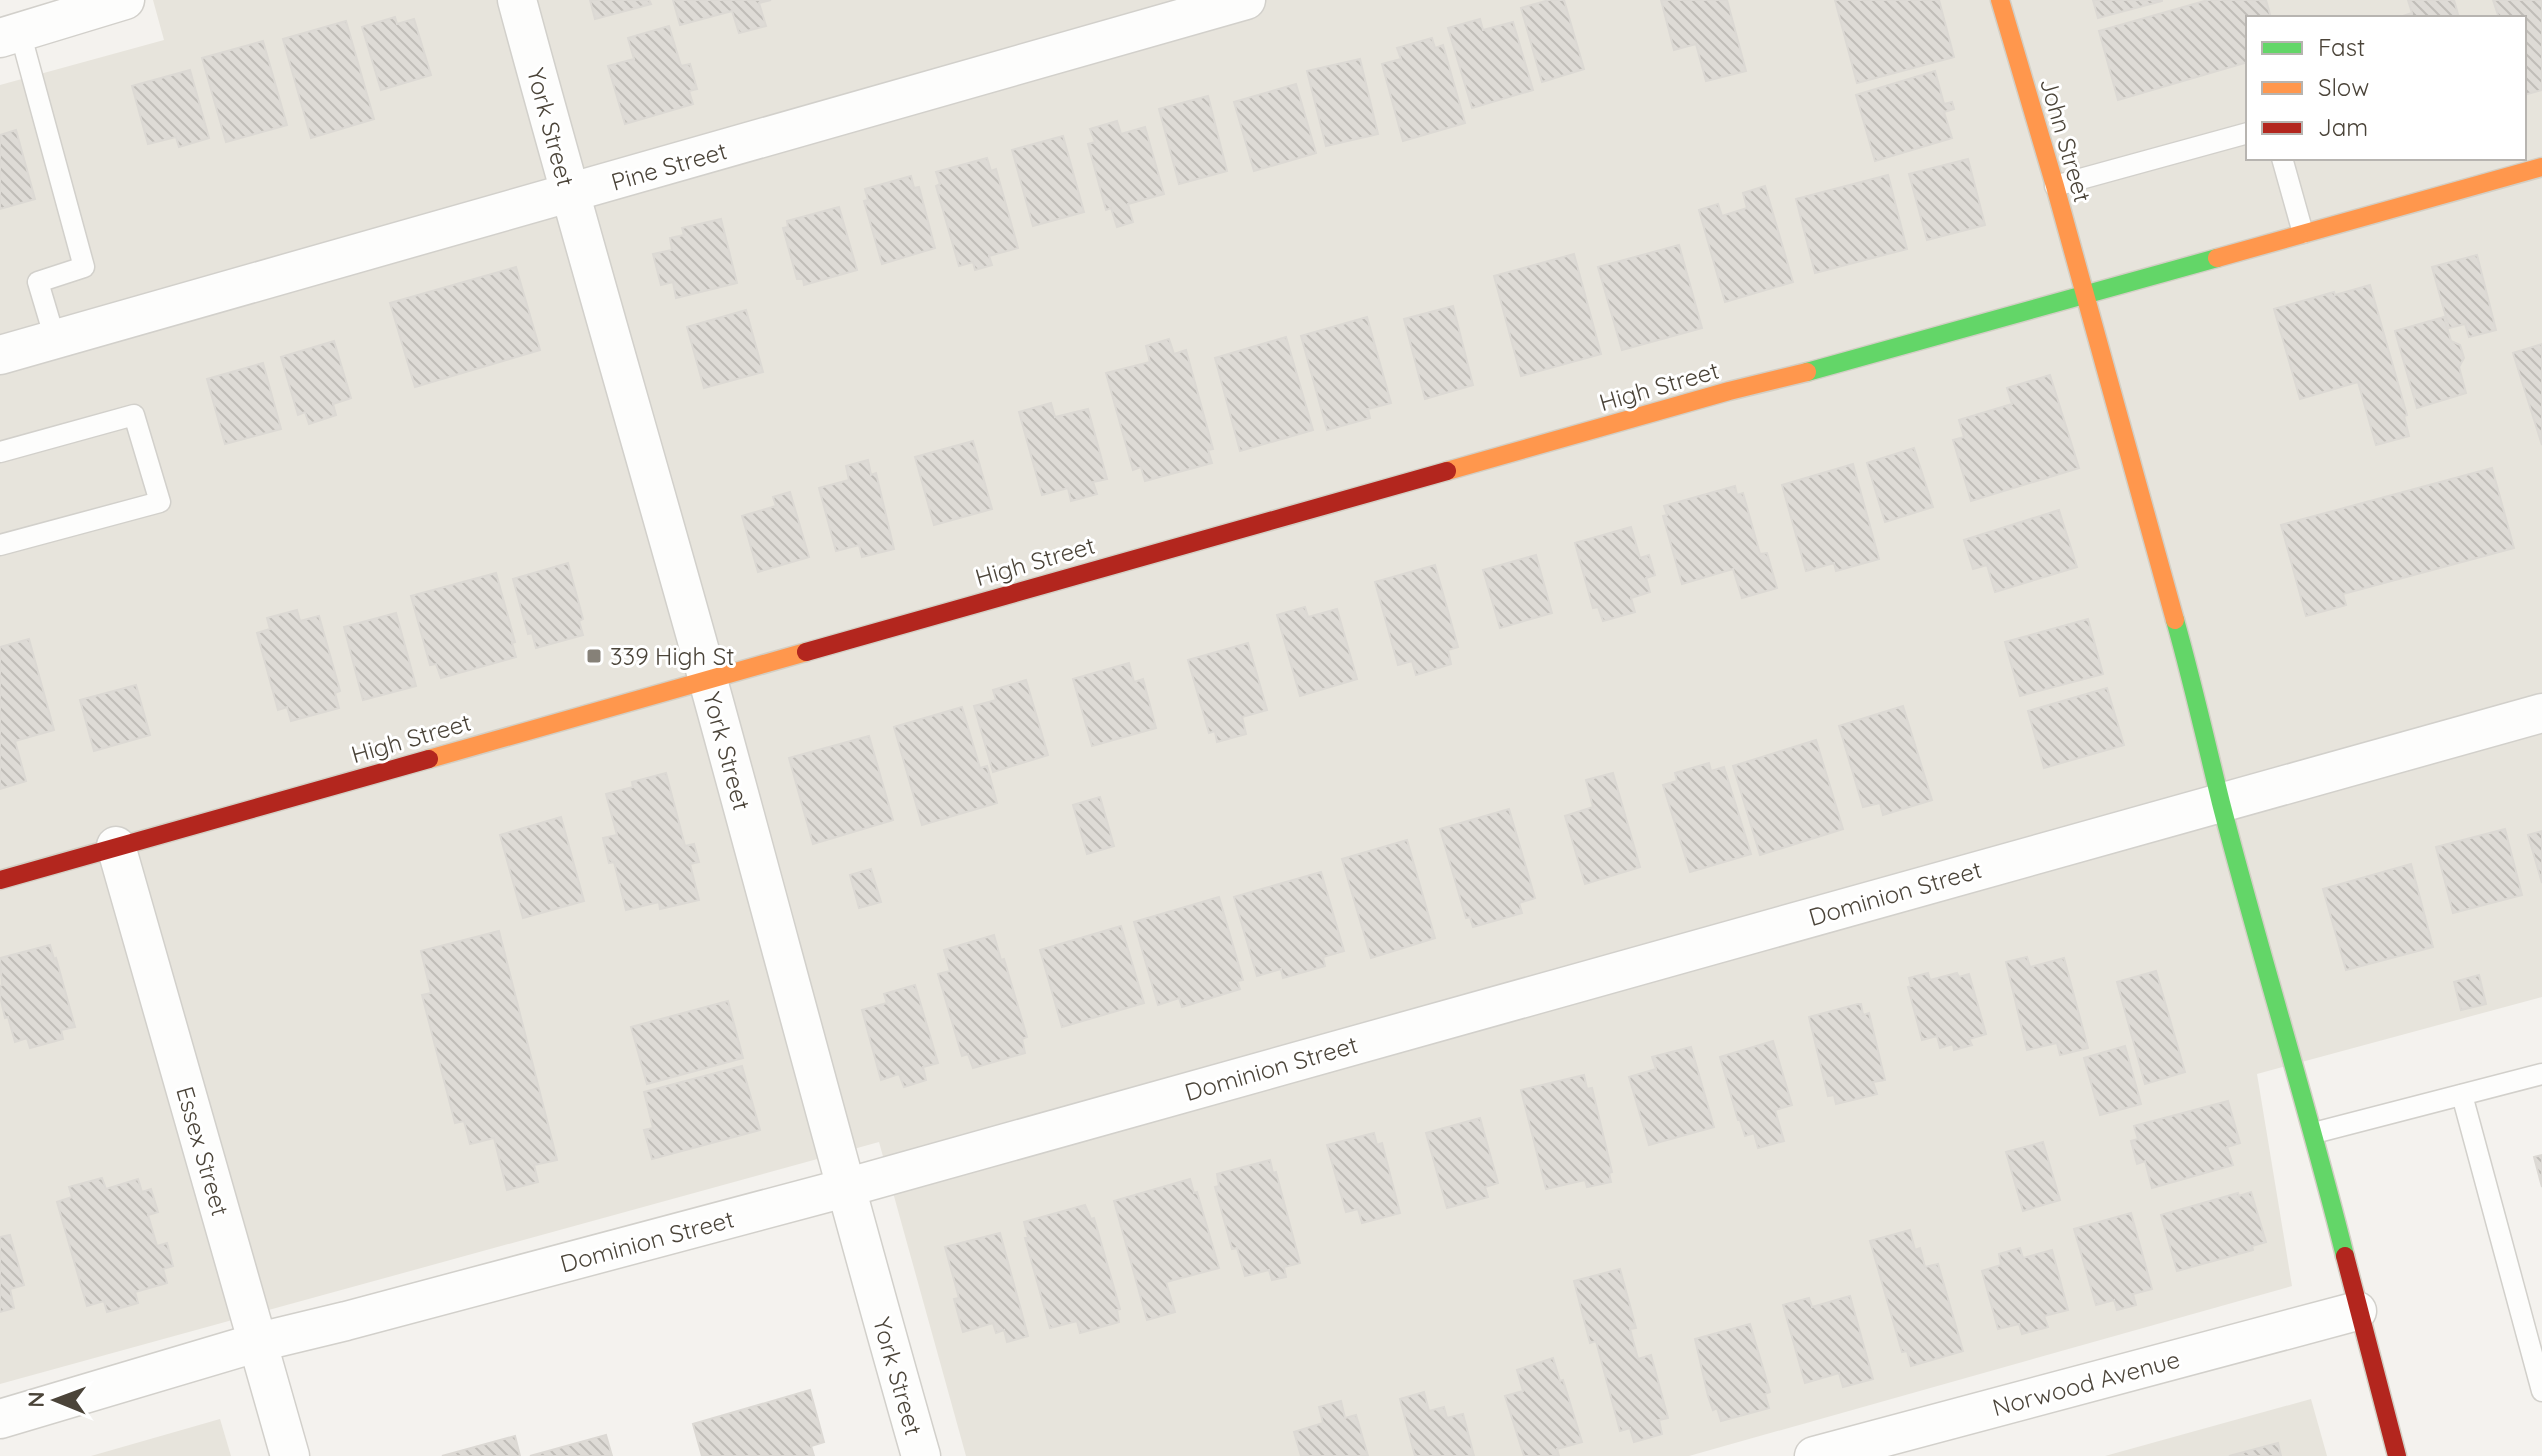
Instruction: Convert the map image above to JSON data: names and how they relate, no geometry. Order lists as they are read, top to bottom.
{
  "streets": {
    "street": [
      "York Street",
      "John Street",
      "Pine Street",
      "High Street",
      "Dominion Street",
      "Essex Street",
      "Norwood Avenue"
    ]
  },
  "crossings": [
    ["York Street", "Pine Street"],
    ["York Street", "High Street"],
    ["York Street", "Dominion Street"],
    ["John Street", "High Street"],
    ["John Street", "Dominion Street"],
    ["John Street", "Norwood Avenue"],
    ["High Street", "Essex Street"],
    ["Dominion Street", "Essex Street"]
  ],
  "places": {
    "transit": ["339 High St"]
  },
  "legend": ["Fast", "Slow", "Jam"],
  "north": "left"
}
